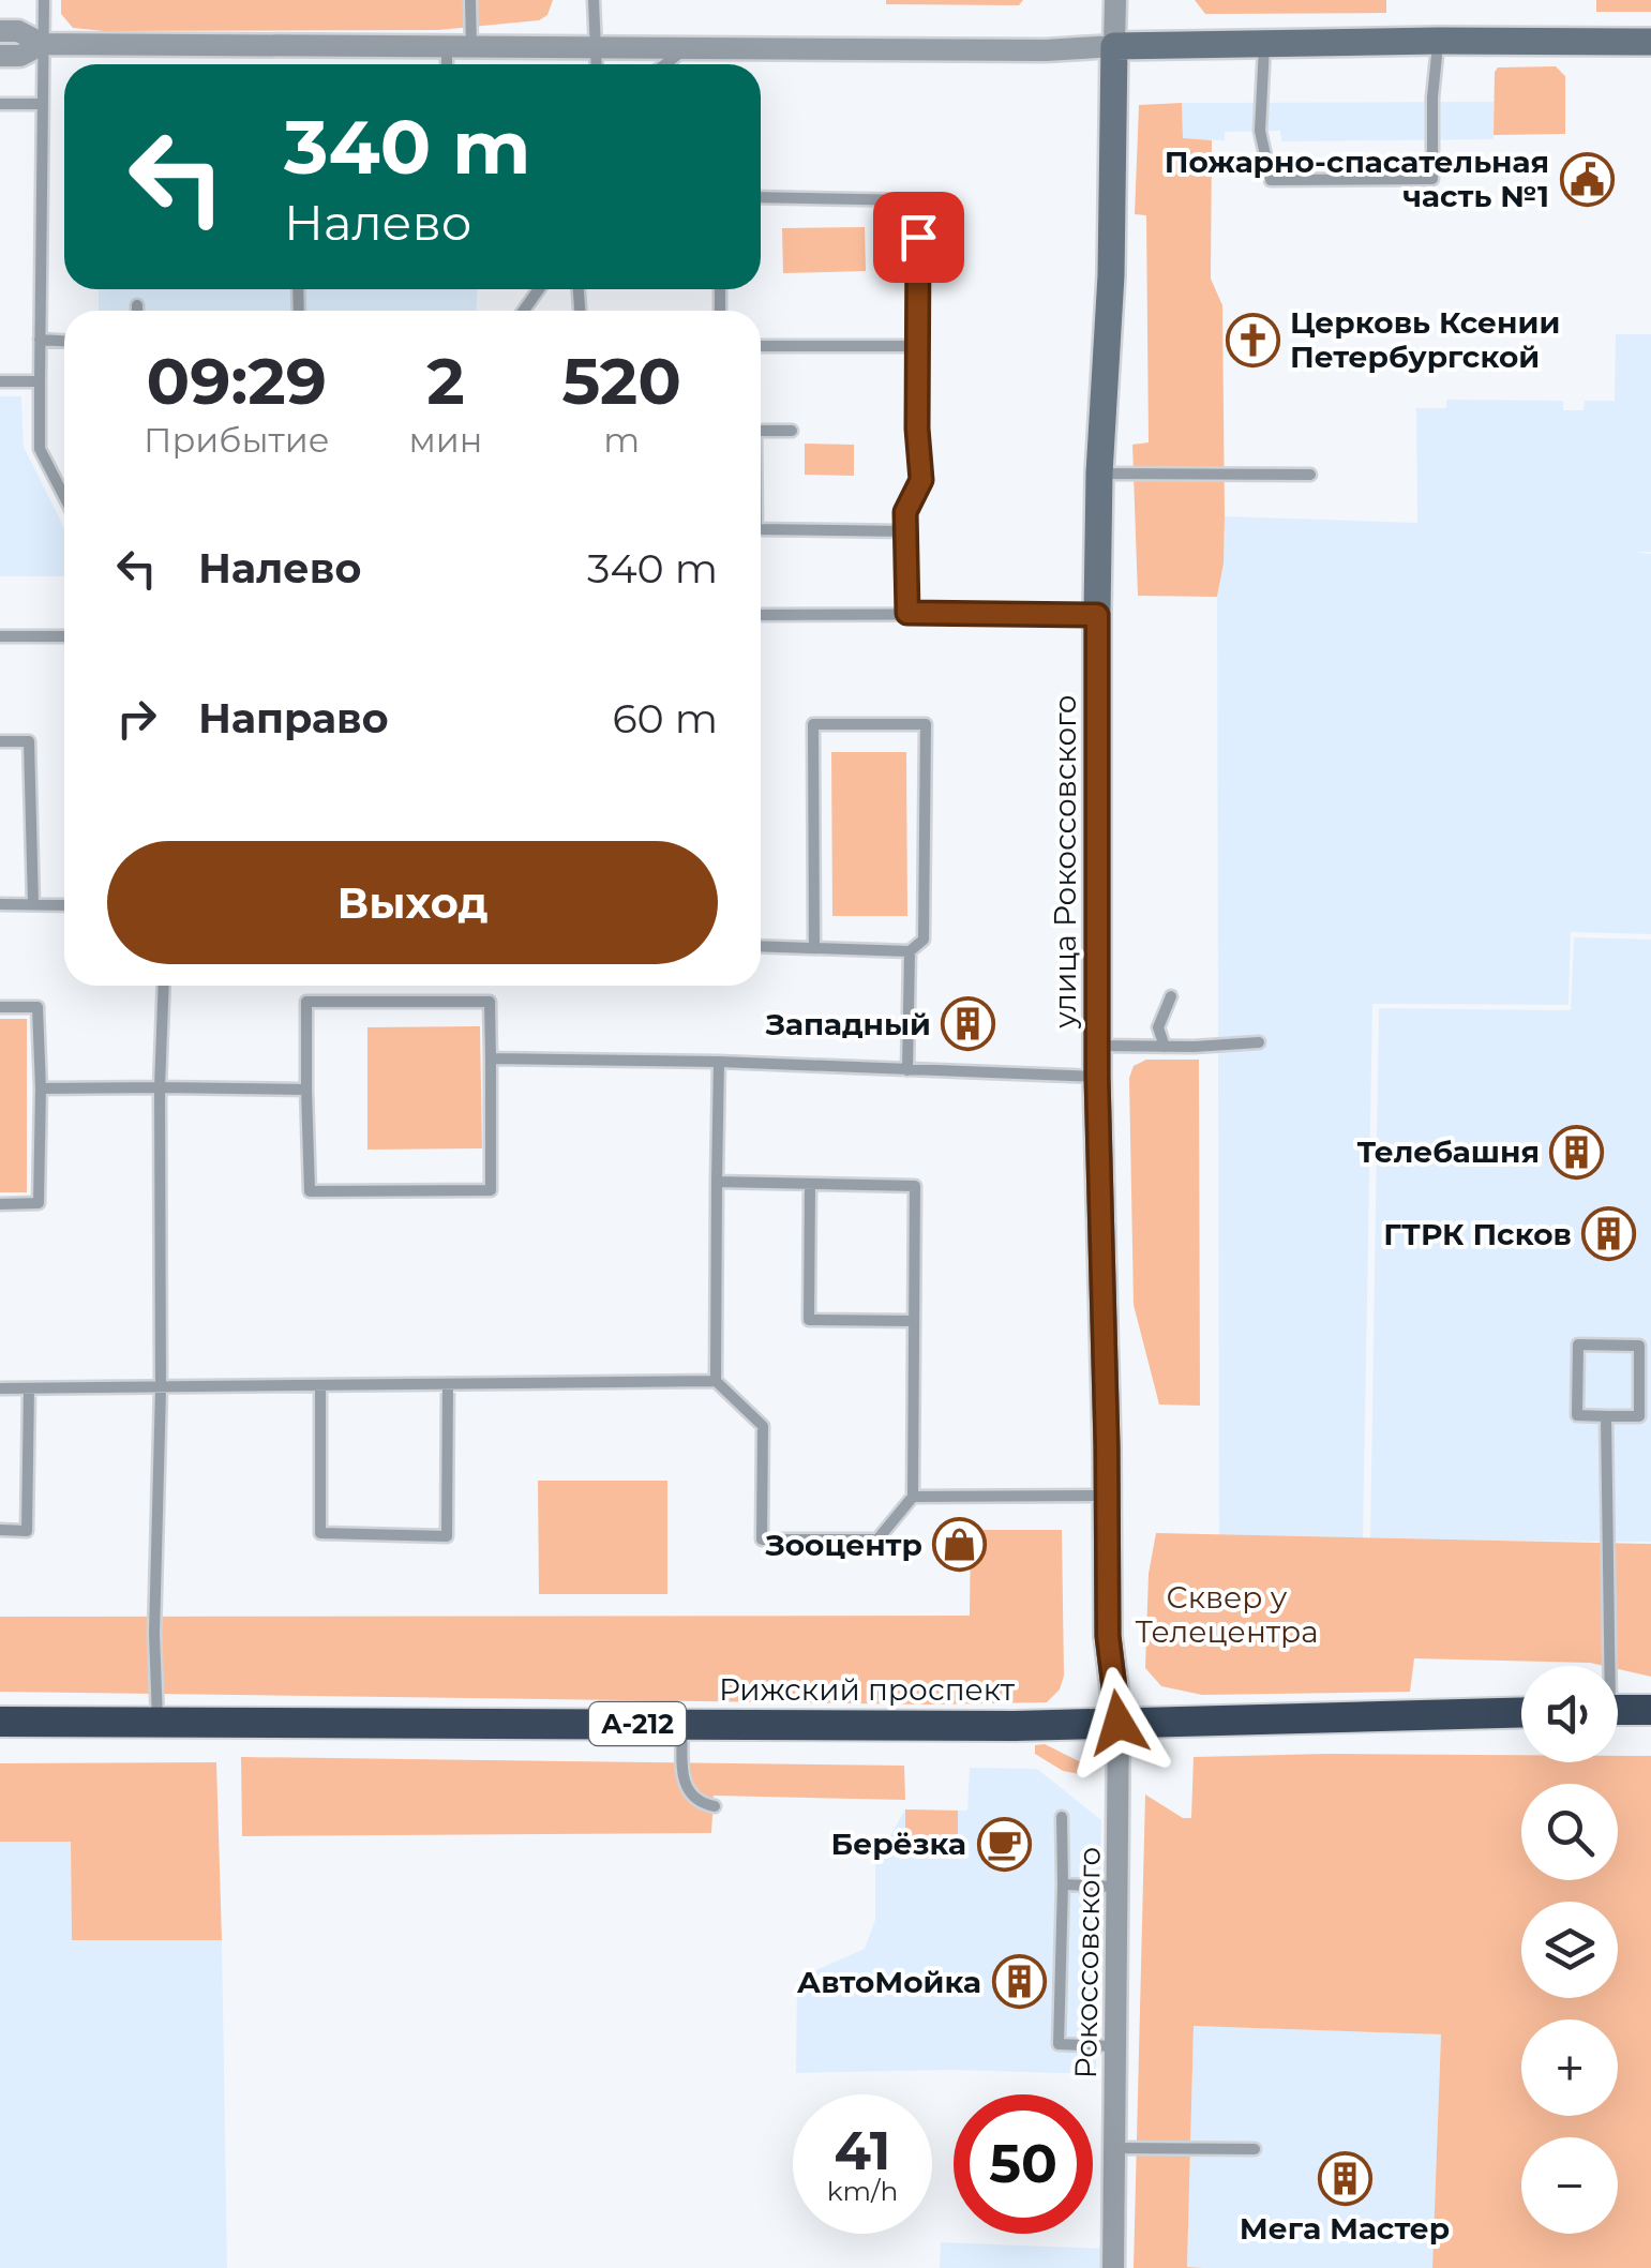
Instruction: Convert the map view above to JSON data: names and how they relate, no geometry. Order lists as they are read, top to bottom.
{
  "streets": {
    "highway": ["Рижский проспект", "А-212"],
    "main road": ["улица Рокоссовского"],
    "street": ["Рокоссовского"]
  },
  "crossings": [
    ["улица Рокоссовского", "Рижский проспект"],
    ["улица Рокоссовского", "Рокоссовского"],
    ["Рижский проспект", "Рокоссовского"]
  ],
  "parks": ["Сквер у Телецентра"],
  "places": {
    "public building": ["Пожарно-спасательная часть №1"],
    "church": ["Церковь Ксении Петербургской"],
    "building": [
      "Западный",
      "Телебашня",
      "ГТРК Псков",
      "АвтоМойка",
      "Мега Мастер"
    ],
    "shop": ["Зооцентр"],
    "cafe": ["Берёзка"]
  },
  "page": {
    "turn": ["340 m", "Налево"],
    "eta": [
      "09:29",
      "Прибытие",
      "2",
      "мин",
      "520",
      "m"
    ],
    "list": [
      {
        "name": "Налево",
        "value": "340 m"
      },
      {
        "name": "Направо",
        "value": "60 m"
      }
    ],
    "buttons": "Выход",
    "map_buttons": ["+", "−"],
    "speed": "41 km/h",
    "limit": "50"
  }
}
